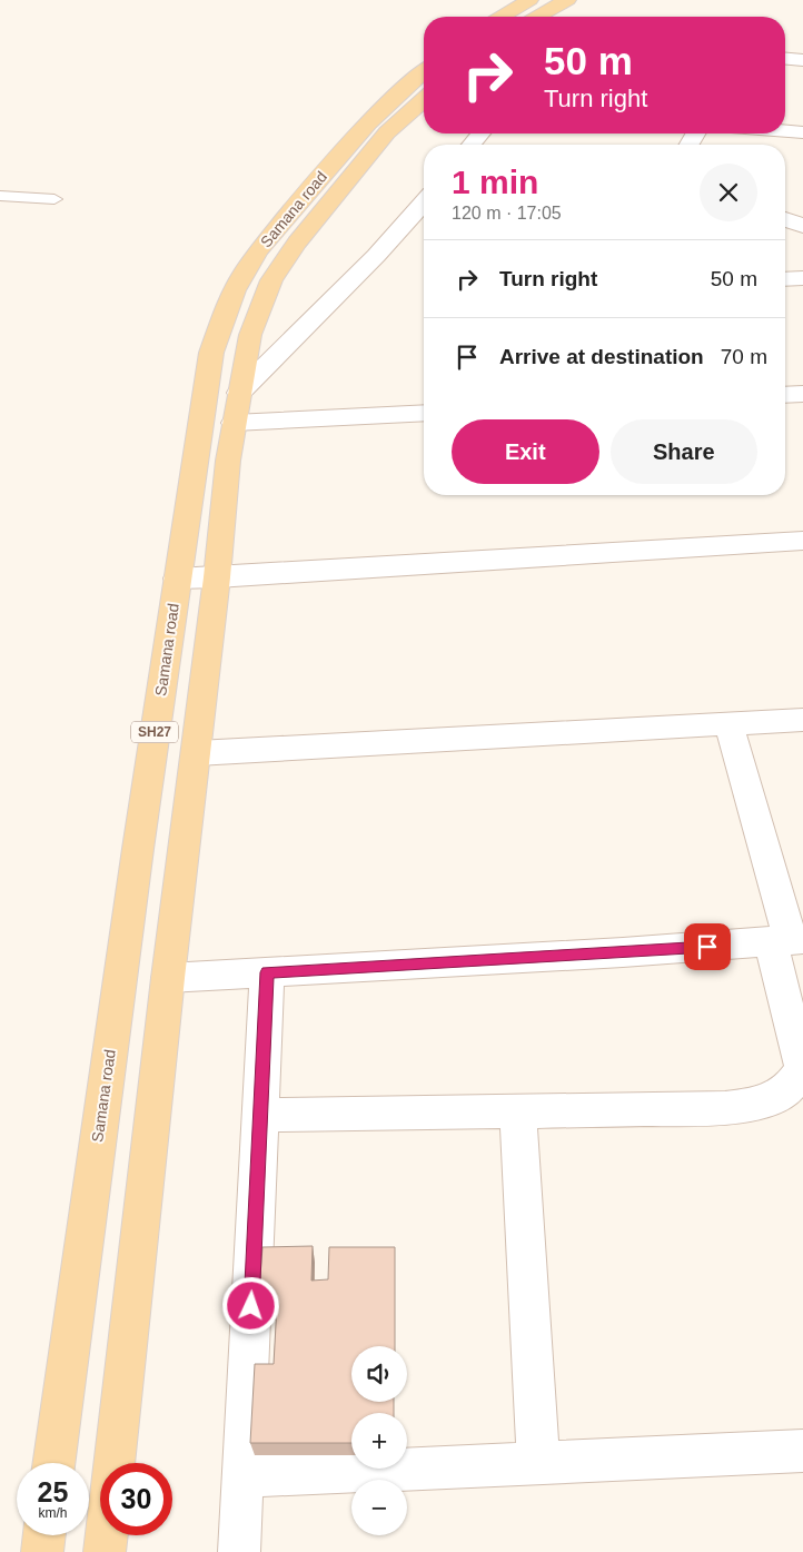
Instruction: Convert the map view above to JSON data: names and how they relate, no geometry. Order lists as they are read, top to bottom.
{
  "streets": {
    "main road": ["Samana road", "SH27"]
  },
  "page": {
    "turn": ["50 m", "Turn right"],
    "heading": ["1 min", "120 m · 17:05"],
    "list": [
      {
        "name": "Turn right",
        "value": "50 m"
      },
      {
        "name": "Arrive at destination",
        "value": "70 m"
      }
    ],
    "buttons": ["Exit", "Share"],
    "map_buttons": ["+", "−"],
    "speed": "25 km/h",
    "limit": "30"
  }
}
